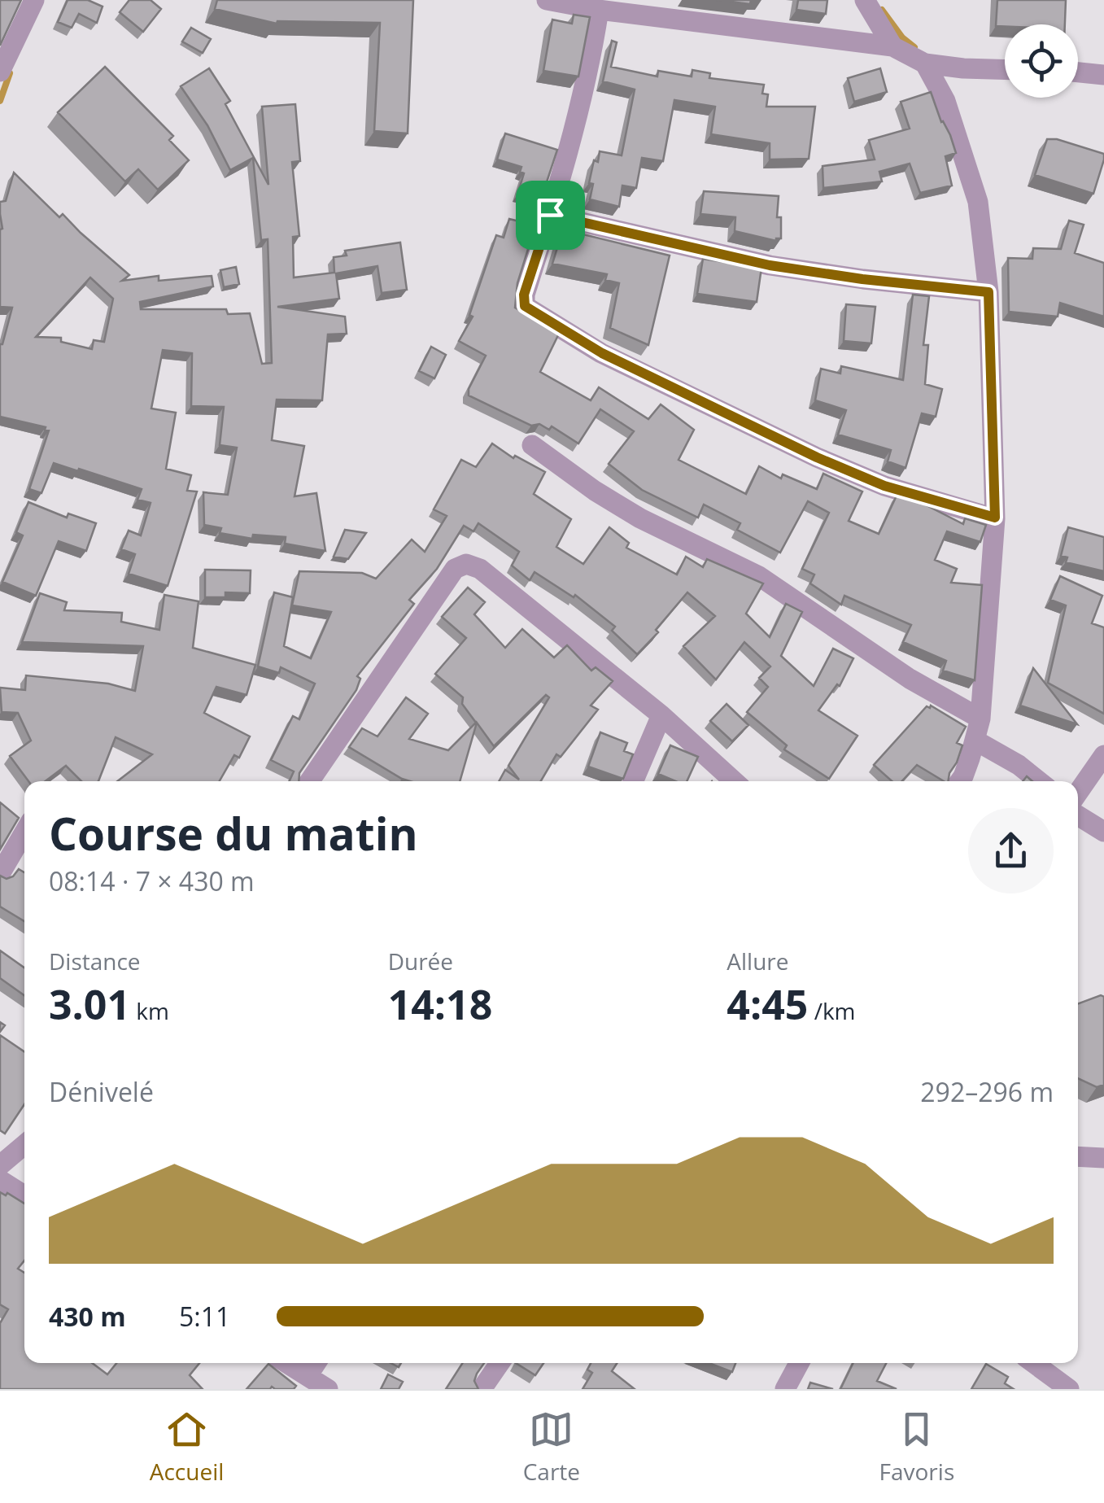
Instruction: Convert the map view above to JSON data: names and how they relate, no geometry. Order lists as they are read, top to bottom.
{
  "page": {
    "heading": ["Course du matin", "08:14 · 7 × 430 m"],
    "stats": [
      ["Distance", "3.01 km"],
      ["Durée", "14:18"],
      ["Allure", "4:45 /km"]
    ],
    "chart": ["Dénivelé", "292–296 m"],
    "list": [
      {
        "name": "430 m",
        "note": "5:11"
      }
    ],
    "tabs": ["Accueil", "Carte", "Favoris"]
  }
}
